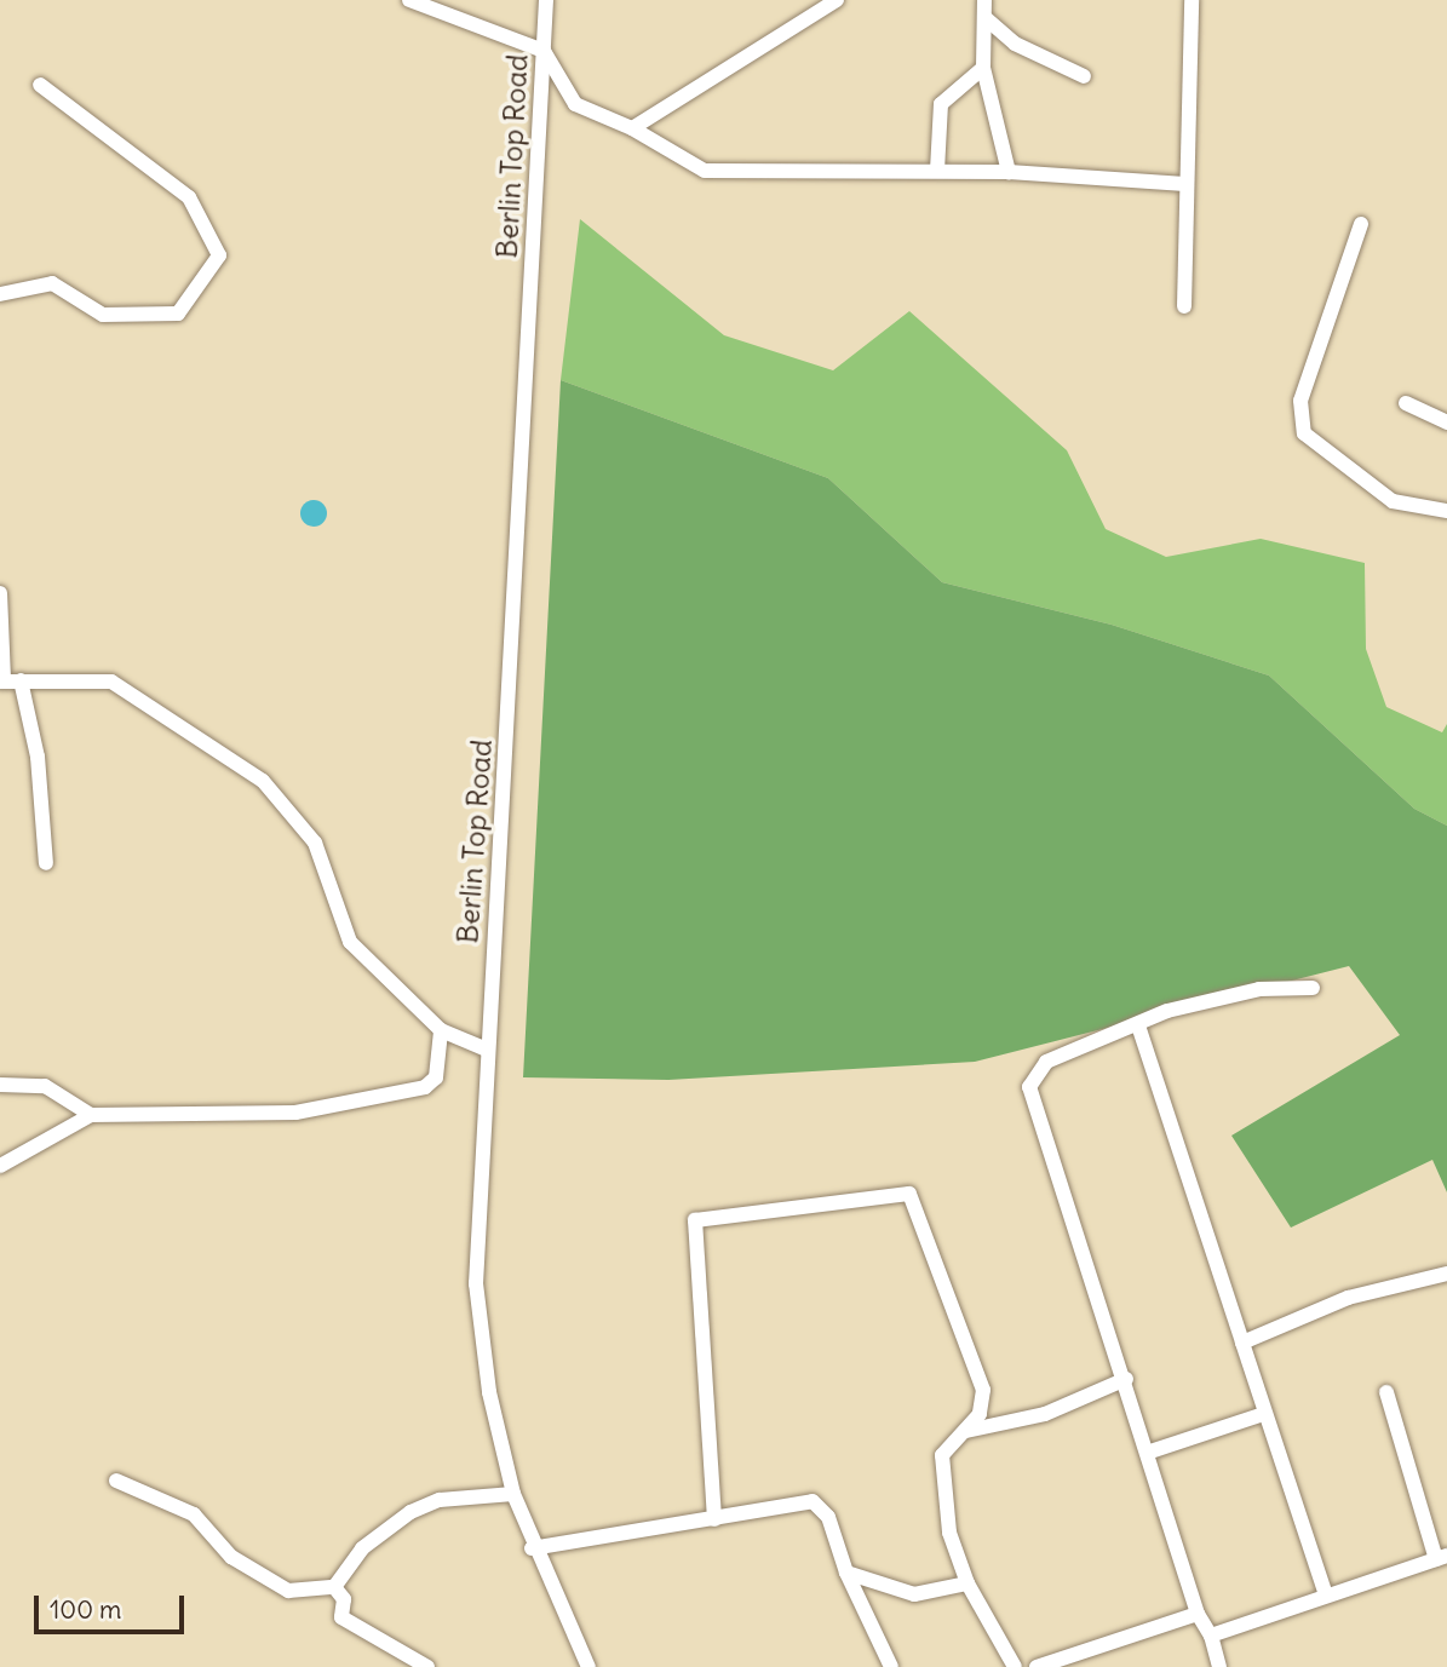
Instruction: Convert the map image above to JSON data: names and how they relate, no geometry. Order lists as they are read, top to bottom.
{
  "streets": {
    "street": ["Berlin Top Road"]
  },
  "scale_bar": "100 m"
}
